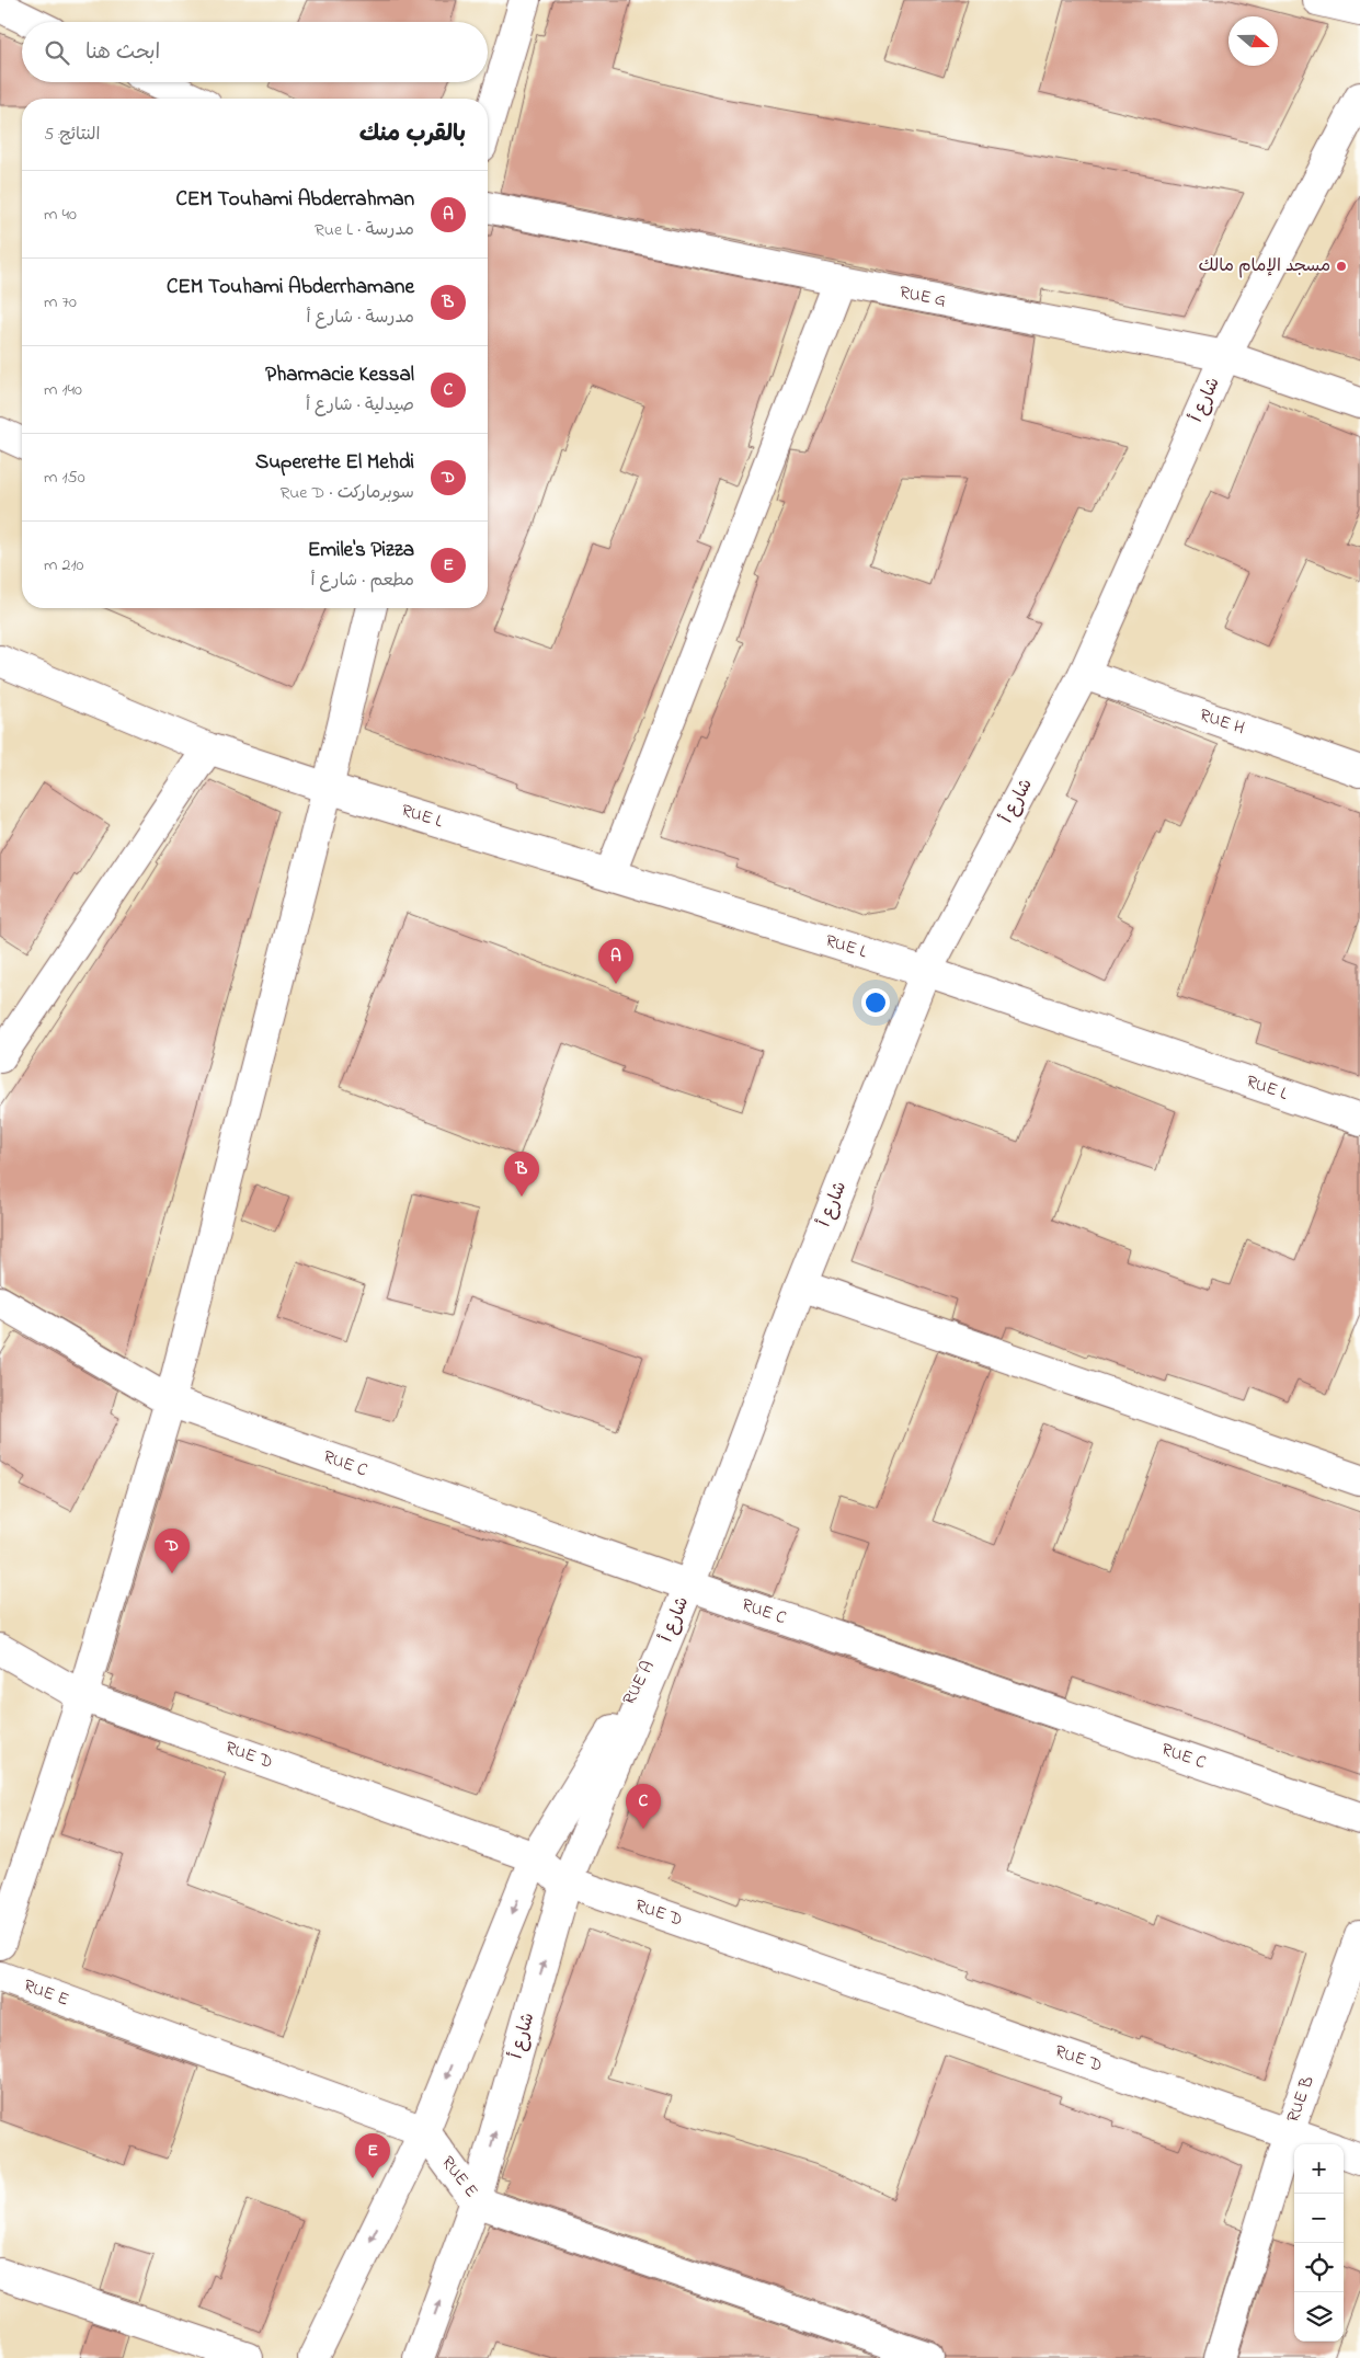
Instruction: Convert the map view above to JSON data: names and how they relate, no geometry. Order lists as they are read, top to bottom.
{
  "streets": {
    "street": [
      "RUE G",
      "شارع أ",
      "RUE H",
      "RUE L",
      "RUE C",
      "RUE A",
      "RUE D",
      "RUE E",
      "RUE B"
    ]
  },
  "crossings": [
    ["RUE G", "شارع أ"],
    ["شارع أ", "RUE H"],
    ["شارع أ", "RUE L"],
    ["شارع أ", "RUE C"],
    ["شارع أ", "RUE A"],
    ["شارع أ", "RUE D"],
    ["شارع أ", "RUE E"],
    ["RUE C", "RUE A"],
    ["RUE A", "RUE D"],
    ["RUE D", "RUE B"]
  ],
  "places": ["مسجد الإمام مالك"],
  "north": "right",
  "page": {
    "search": "ابحث هنا",
    "heading": ["بالقرب منك", "النتائج: 5"],
    "list": [
      {
        "mark": "A",
        "name": "CEM Touhami Abderrahman",
        "note": "مدرسة · Rue L",
        "value": "40 m"
      },
      {
        "mark": "B",
        "name": "CEM Touhami Abderrhamane",
        "note": "مدرسة · شارع أ",
        "value": "70 m"
      },
      {
        "mark": "C",
        "name": "Pharmacie Kessal",
        "note": "صيدلية · شارع أ",
        "value": "140 m"
      },
      {
        "mark": "D",
        "name": "Superette El Mehdi",
        "note": "سوبرماركت · Rue D",
        "value": "150 m"
      },
      {
        "mark": "E",
        "name": "Emile's Pizza",
        "note": "مطعم · شارع أ",
        "value": "210 m"
      }
    ],
    "pins": [
      "A",
      "B",
      "D",
      "C",
      "E"
    ],
    "map_buttons": ["+", "−"]
  }
}
